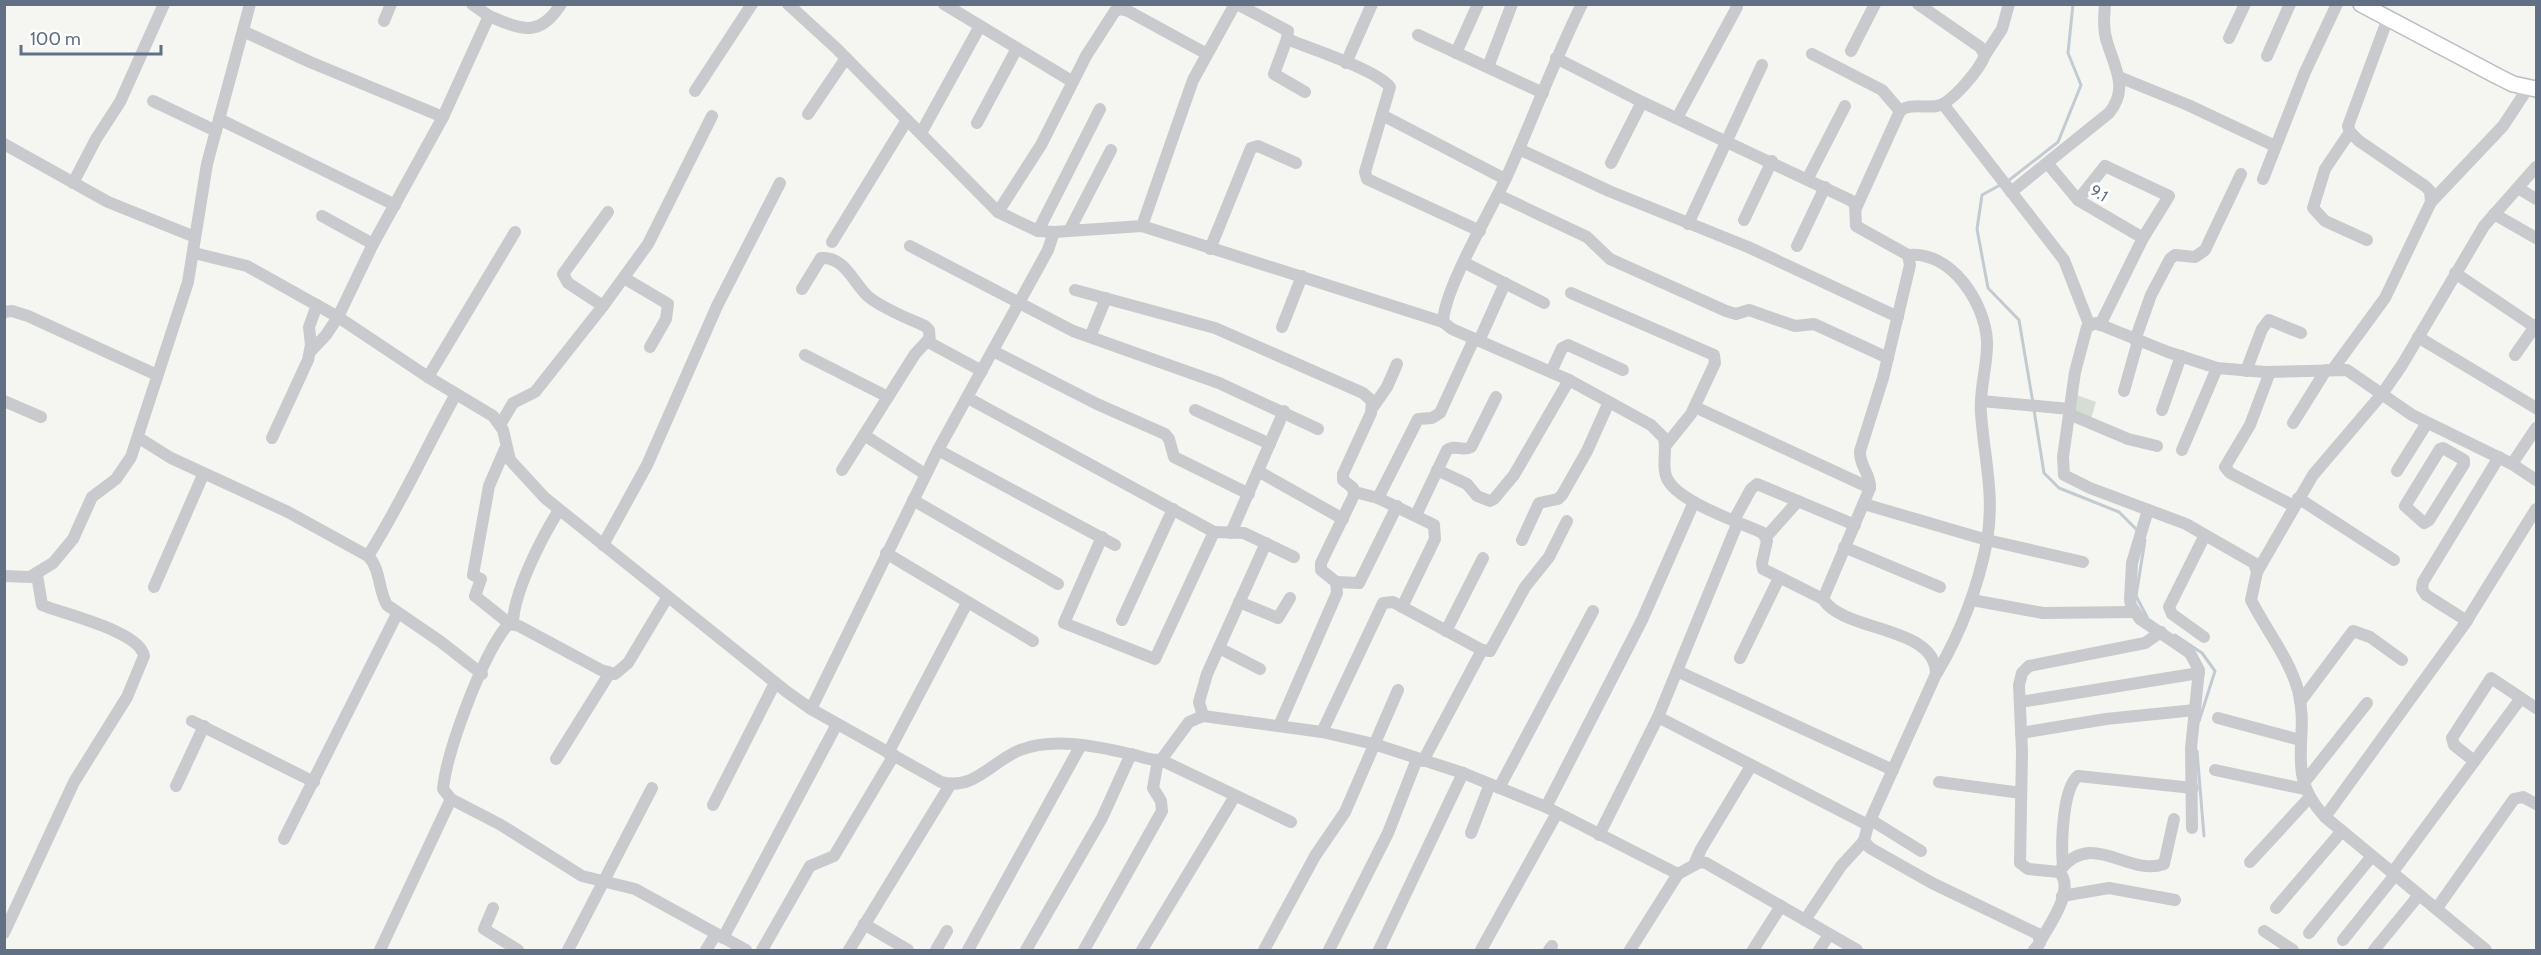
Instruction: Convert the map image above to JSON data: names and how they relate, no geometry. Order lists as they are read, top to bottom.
{
  "streets": {
    "street": ["9.1"]
  },
  "scale_bar": "100 m"
}
